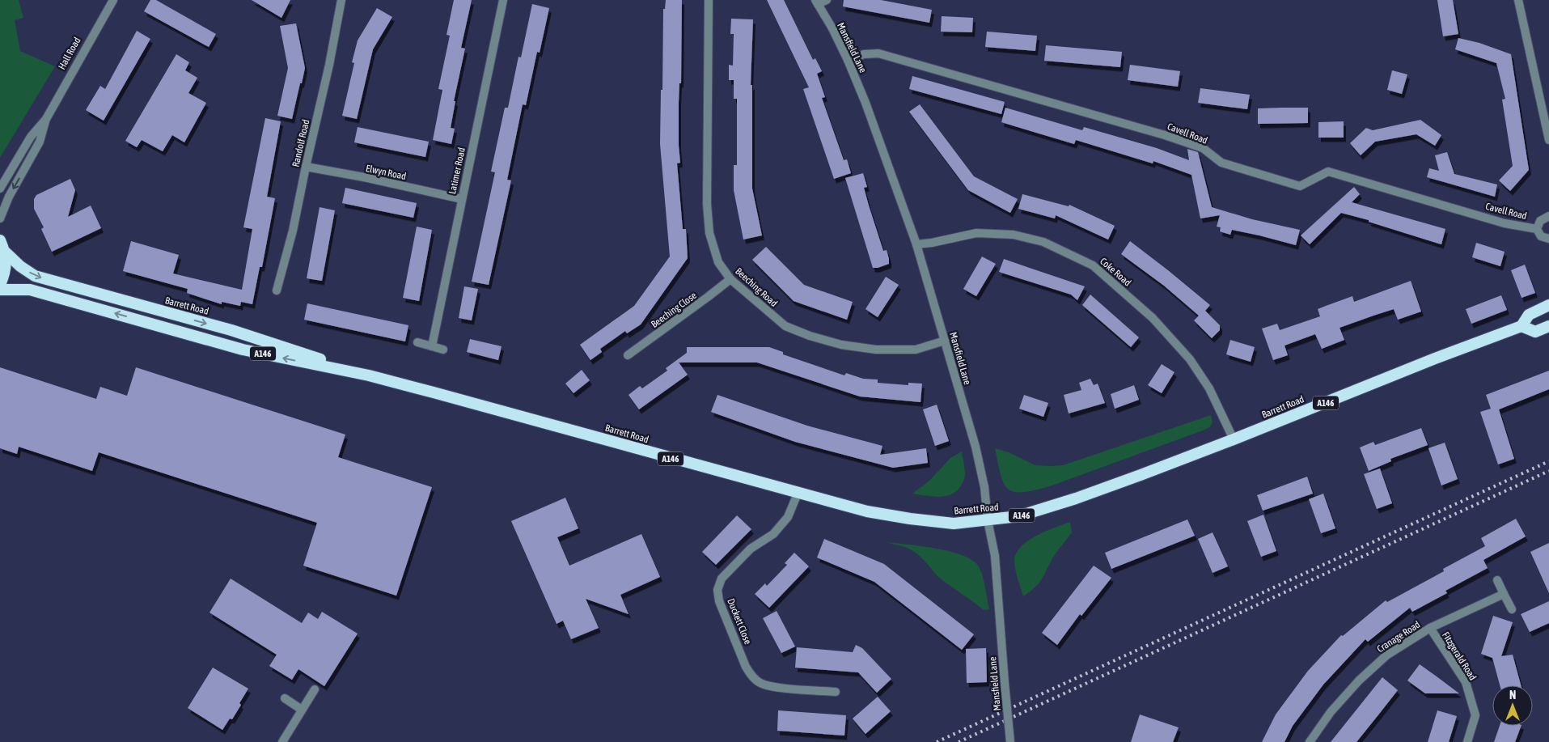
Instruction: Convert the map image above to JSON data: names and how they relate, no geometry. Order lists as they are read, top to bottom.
{
  "streets": {
    "highway": ["Barrett Road", "A146"],
    "street": [
      "Mansfield Lane",
      "Hall Road",
      "Cavell Road",
      "Randolf Road",
      "Latimer Road",
      "Elwyn Road",
      "Coke Road",
      "Beeching Road",
      "Beeching Close",
      "Duckett Close",
      "Cranage Road",
      "Fitzgerald Road"
    ]
  },
  "crossings": [
    ["Mansfield Lane", "Cavell Road"],
    ["Mansfield Lane", "Coke Road"],
    ["Mansfield Lane", "Beeching Road"],
    ["Mansfield Lane", "Barrett Road"],
    ["Randolf Road", "Elwyn Road"],
    ["Latimer Road", "Elwyn Road"],
    ["Coke Road", "Barrett Road"],
    ["Beeching Road", "Beeching Close"],
    ["Barrett Road", "A146"],
    ["Barrett Road", "Duckett Close"],
    ["Cranage Road", "Fitzgerald Road"]
  ],
  "north": "top"
}
